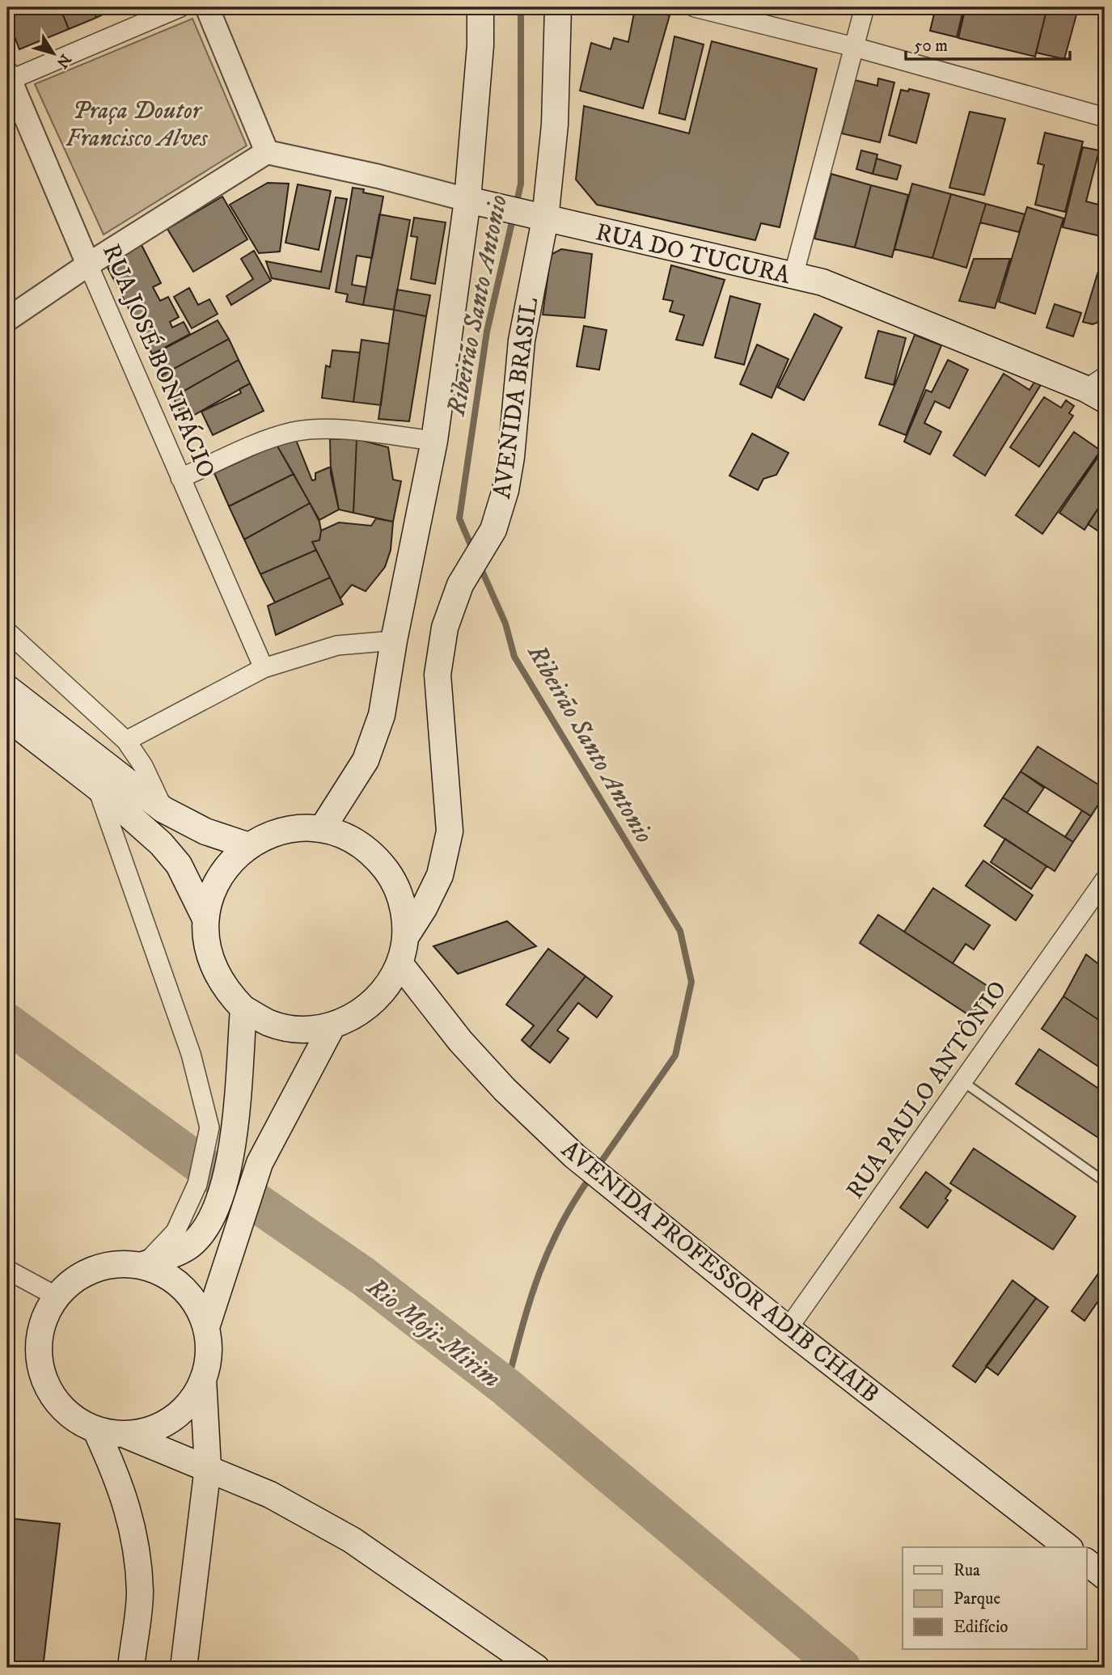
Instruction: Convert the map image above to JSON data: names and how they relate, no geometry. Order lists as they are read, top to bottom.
{
  "streets": {
    "main road": ["RUA DO TUCURA", "AVENIDA BRASIL", "AVENIDA PROFESSOR ADIB CHAIB"],
    "street": ["RUA JOSÉ BONIFÁCIO", "RUA PAULO ANTÔNIO"]
  },
  "crossings": [
    ["RUA DO TUCURA", "AVENIDA BRASIL"],
    ["AVENIDA BRASIL", "AVENIDA PROFESSOR ADIB CHAIB"],
    ["RUA PAULO ANTÔNIO", "AVENIDA PROFESSOR ADIB CHAIB"]
  ],
  "water": ["Ribeirão Santo Antonio", "Rio Moji-Mirim"],
  "parks": ["Praça Doutor Francisco Alves"],
  "legend": ["Rua", "Parque", "Edifício"],
  "scale_bar": "50 m",
  "north": "bottom right"
}
